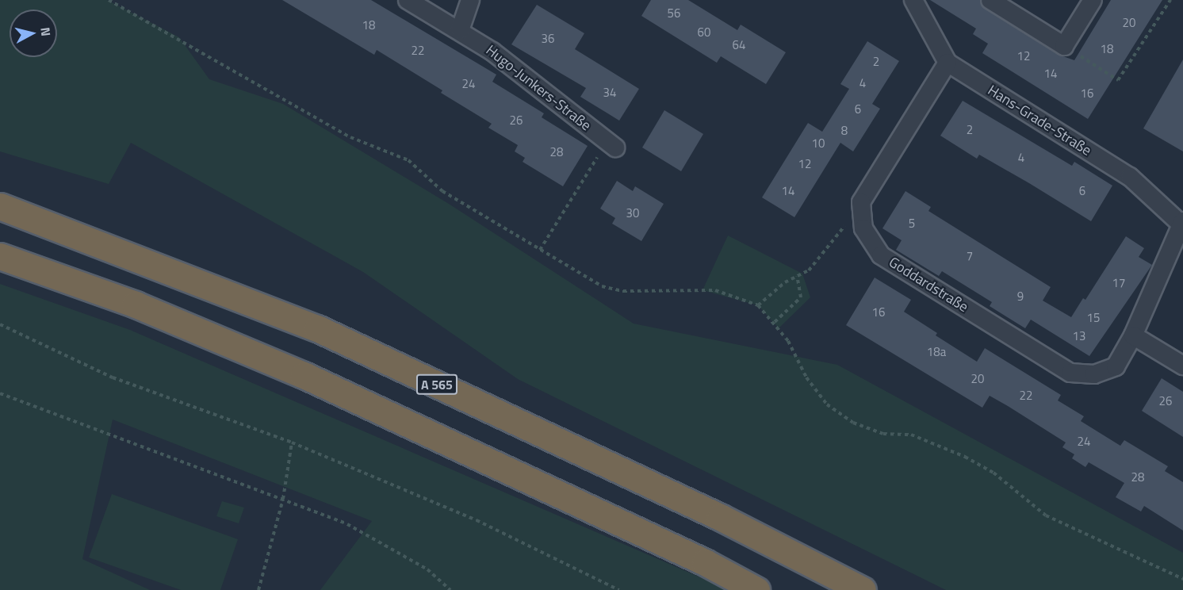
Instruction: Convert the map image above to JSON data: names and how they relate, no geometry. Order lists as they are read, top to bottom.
{
  "streets": {
    "highway": ["A 565"],
    "street": ["Hugo-Junkers-Straße", "Hans-Grade-Straße", "Goddardstraße"]
  },
  "crossings": [
    ["Hans-Grade-Straße", "Goddardstraße"]
  ],
  "house_numbers": [
    "56",
    "20",
    "18",
    "60",
    "36",
    "64",
    "18",
    "22",
    "12",
    "2",
    "14",
    "4",
    "24",
    "34",
    "16",
    "6",
    "26",
    "2",
    "8",
    "10",
    "28",
    "4",
    "12",
    "14",
    "6",
    "30",
    "5",
    "7",
    "17",
    "9",
    "16",
    "15",
    "13",
    "18a",
    "20",
    "22",
    "26",
    "24",
    "28"
  ],
  "north": "right"
}
